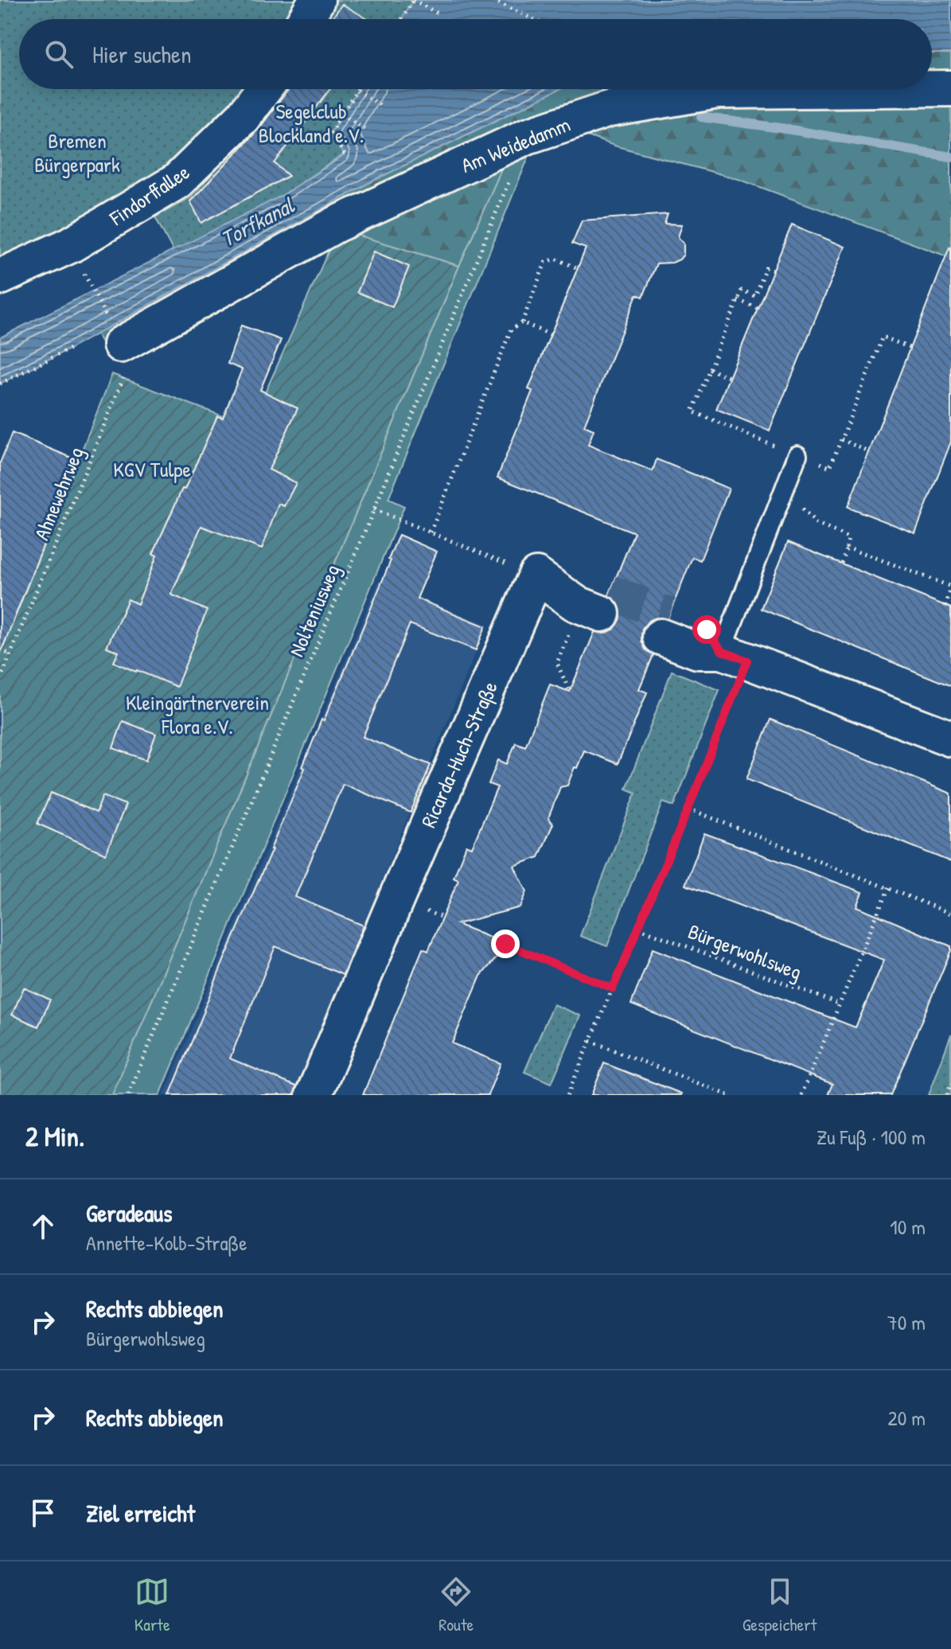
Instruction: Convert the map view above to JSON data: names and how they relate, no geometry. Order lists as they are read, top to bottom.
{
  "streets": {
    "street": ["Am Weidedamm", "Findorffallee", "Ricarda-Huch-Straße"],
    "path": ["Ahnewehrweg", "Nolteniusweg", "Bürgerwohlsweg"]
  },
  "crossings": [
    ["Am Weidedamm", "Ahnewehrweg"],
    ["Am Weidedamm", "Nolteniusweg"]
  ],
  "water": ["Torfkanal"],
  "parks": [
    "Segelclub Blockland e.V.",
    "Bremen Bürgerpark",
    "KGV Tulpe",
    "Kleingärtnerverein Flora e.V."
  ],
  "page": {
    "search": "Hier suchen",
    "heading": ["2 Min.", "Zu Fuß · 100 m"],
    "list": [
      ["Geradeaus", "Annette-Kolb-Straße", "10 m"],
      ["Rechts abbiegen", "Bürgerwohlsweg", "70 m"],
      ["Rechts abbiegen", "20 m"],
      "Ziel erreicht"
    ],
    "nav": ["Karte", "Route", "Gespeichert"]
  }
}
